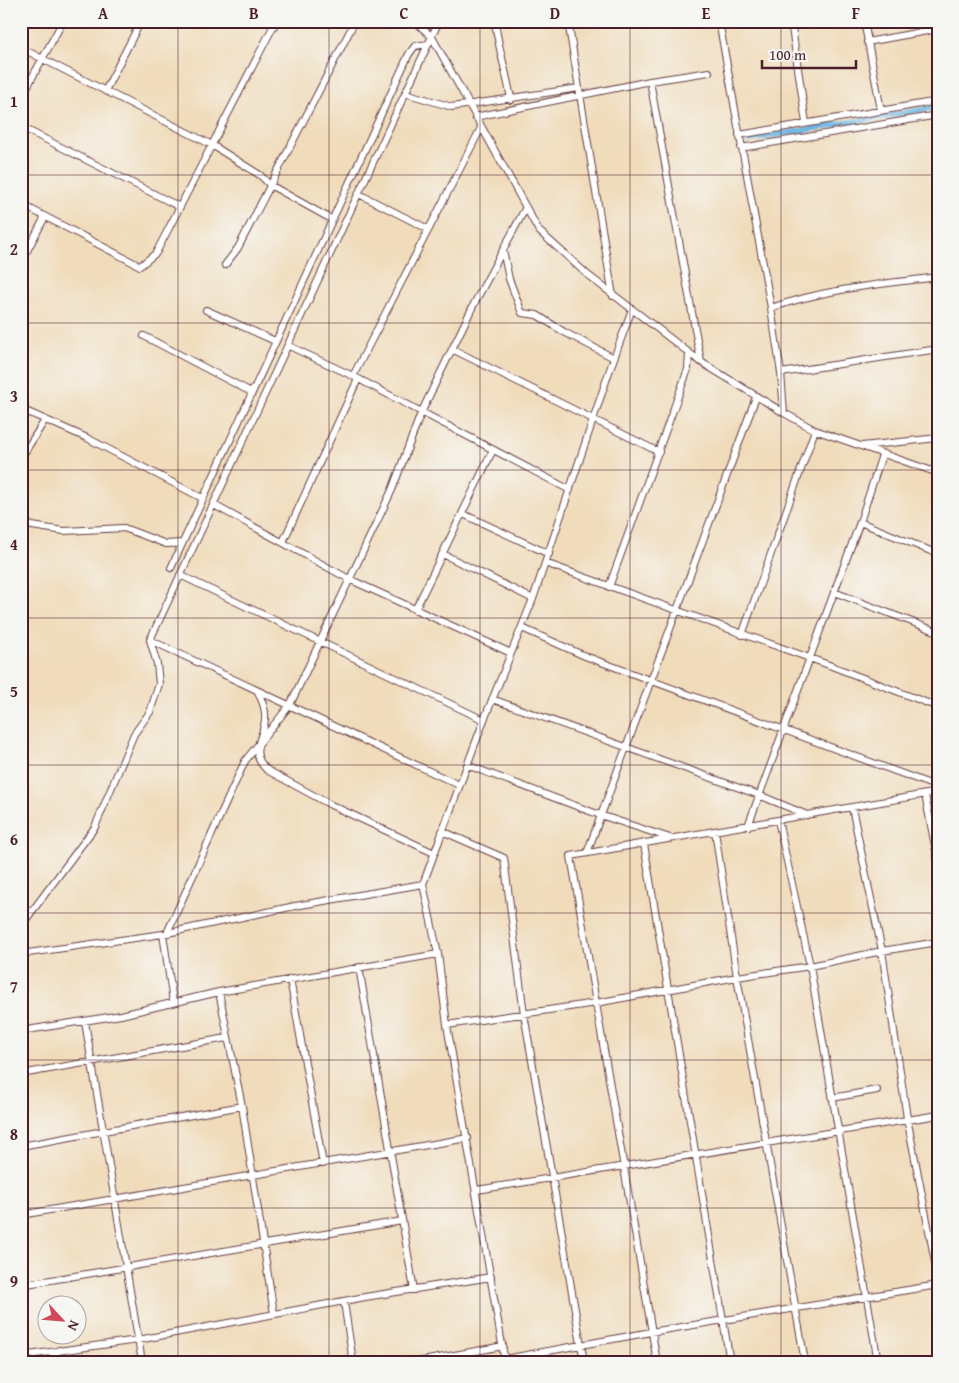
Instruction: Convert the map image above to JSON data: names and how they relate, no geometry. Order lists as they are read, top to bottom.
{
  "scale_bar": "100 m",
  "north": "bottom right",
  "grid": {
    "columns": [
      "A",
      "B",
      "C",
      "D",
      "E",
      "F"
    ],
    "rows": [
      "1",
      "2",
      "3",
      "4",
      "5",
      "6",
      "7",
      "8",
      "9"
    ]
  }
}
